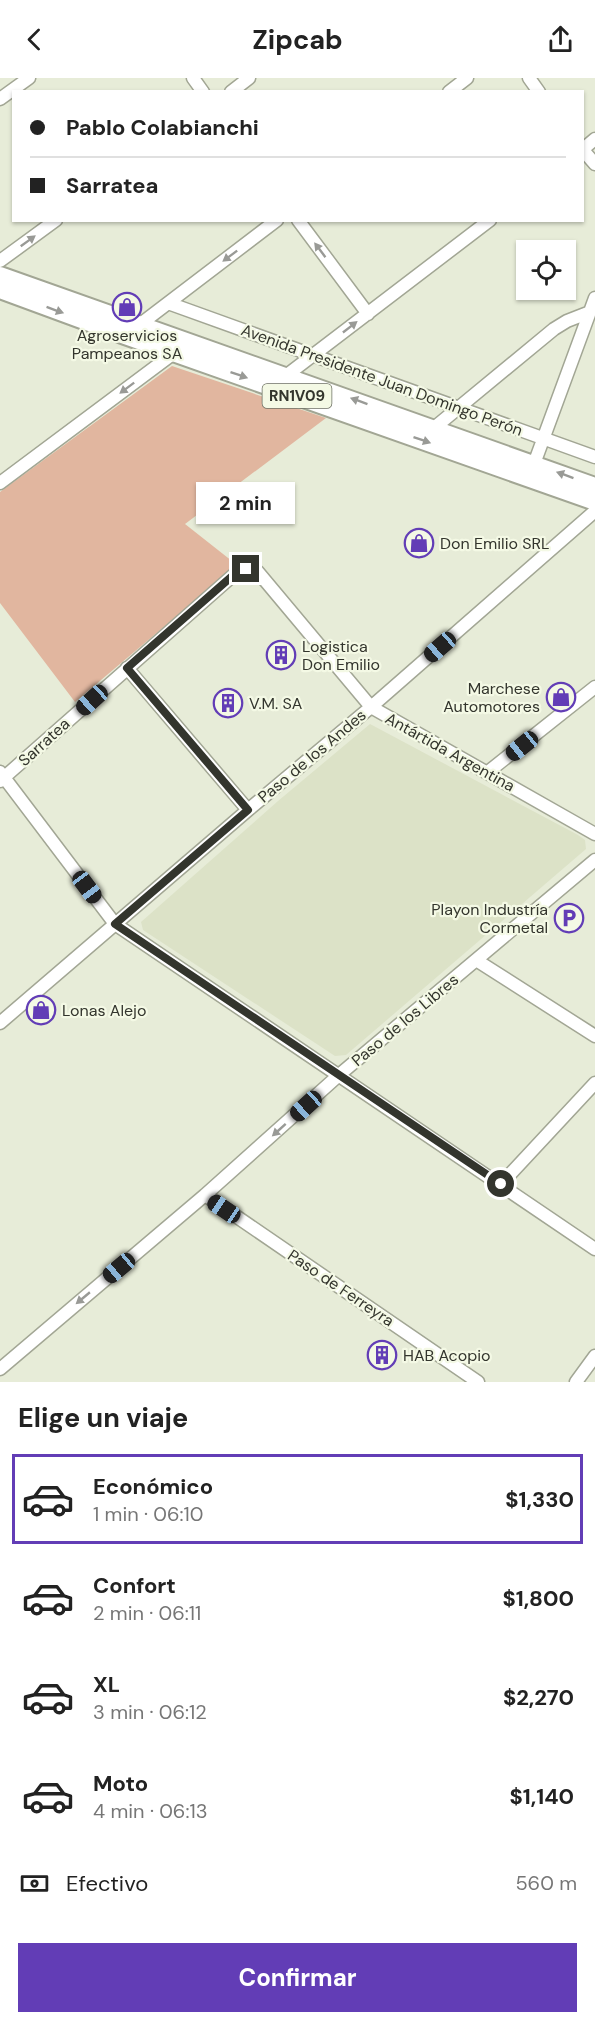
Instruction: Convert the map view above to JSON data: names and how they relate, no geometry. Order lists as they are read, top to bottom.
{
  "streets": {
    "main road": ["Avenida Presidente Juan Domingo Perón", "RN1V09"],
    "street": [
      "Sarratea",
      "Antártida Argentina",
      "Paso de los Andes",
      "Paso de los Libres",
      "Paso de Ferreyra"
    ]
  },
  "crossings": [
    ["Sarratea", "Antártida Argentina"],
    ["Antártida Argentina", "Paso de los Andes"],
    ["Paso de los Libres", "Paso de Ferreyra"]
  ],
  "one_way": ["Paso de los Libres"],
  "places": {
    "shop": [
      "Agroservicios Pampeanos SA",
      "Don Emilio SRL",
      "Marchese Automotores",
      "Lonas Alejo"
    ],
    "building": ["Logistica Don Emilio", "V.M. SA", "HAB Acopio"],
    "parking": ["Playon Industría Cormetal"]
  },
  "page": {
    "header": "Zipcab",
    "banner": ["Pablo Colabianchi", "Sarratea"],
    "bubble": "2 min",
    "heading": "Elige un viaje",
    "list": [
      {
        "name": "Económico",
        "note": "1 min · 06:10",
        "value": "$1,330"
      },
      {
        "name": "Confort",
        "note": "2 min · 06:11",
        "value": "$1,800"
      },
      {
        "name": "XL",
        "note": "3 min · 06:12",
        "value": "$2,270"
      },
      {
        "name": "Moto",
        "note": "4 min · 06:13",
        "value": "$1,140"
      }
    ],
    "pay": ["Efectivo", "560 m"],
    "buttons": "Confirmar"
  }
}
